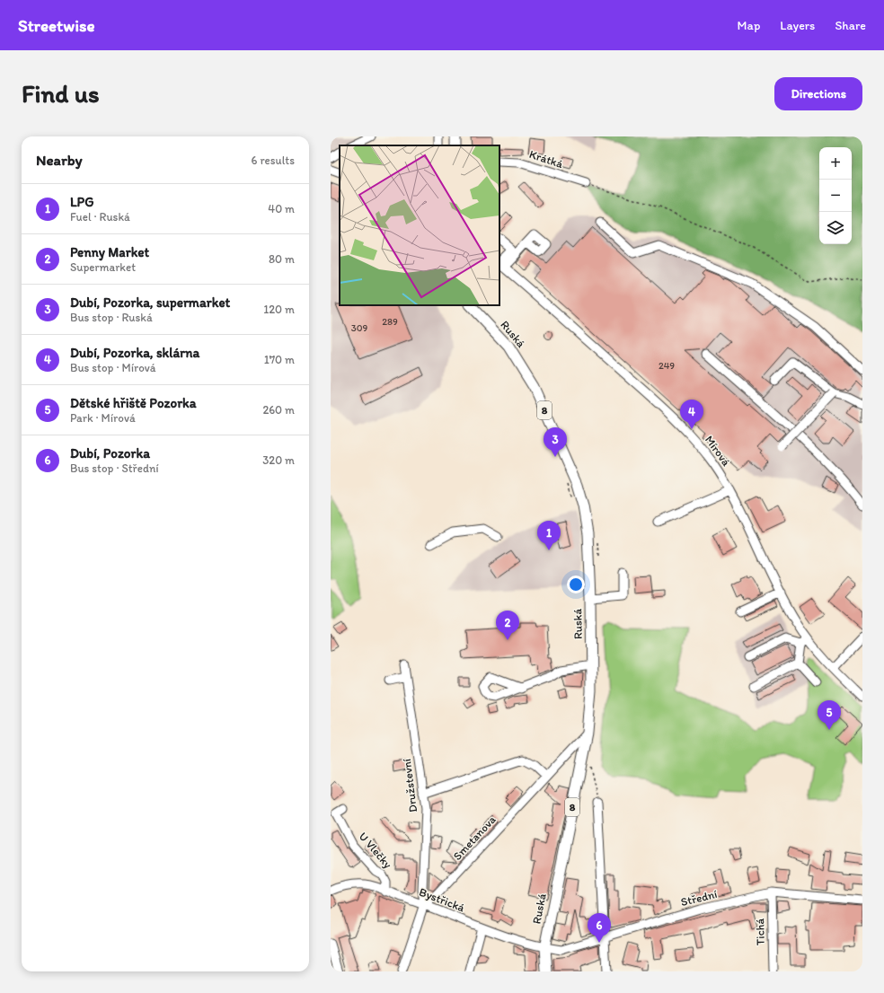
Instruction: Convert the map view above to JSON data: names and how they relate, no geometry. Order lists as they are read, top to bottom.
{
  "streets": {
    "main road": ["Ruská", "8"],
    "street": [
      "Krátká",
      "Mírová",
      "Družstevní",
      "Smetanova",
      "U Vlečky",
      "Střední",
      "Bystřická",
      "Tichá"
    ]
  },
  "crossings": [
    ["Ruská", "Smetanova"],
    ["Ruská", "Střední"],
    ["Ruská", "Bystřická"],
    ["Družstevní", "Smetanova"],
    ["Družstevní", "Bystřická"],
    ["Smetanova", "Bystřická"],
    ["U Vlečky", "Bystřická"],
    ["Střední", "Bystřická"],
    ["Střední", "Tichá"]
  ],
  "house_numbers": ["289", "309", "249"],
  "page": {
    "header": "Streetwise",
    "nav": ["Map", "Layers", "Share"],
    "buttons": "Directions",
    "title": "Find us",
    "heading": ["Nearby", "6 results"],
    "map_buttons": ["+", "−"],
    "list": [
      {
        "mark": "1",
        "name": "LPG",
        "note": "Fuel · Ruská",
        "value": "40 m"
      },
      {
        "mark": "2",
        "name": "Penny Market",
        "note": "Supermarket",
        "value": "80 m"
      },
      {
        "mark": "3",
        "name": "Dubí, Pozorka, supermarket",
        "note": "Bus stop · Ruská",
        "value": "120 m"
      },
      {
        "mark": "4",
        "name": "Dubí, Pozorka, sklárna",
        "note": "Bus stop · Mírová",
        "value": "170 m"
      },
      {
        "mark": "5",
        "name": "Dětské hřiště Pozorka",
        "note": "Park · Mírová",
        "value": "260 m"
      },
      {
        "mark": "6",
        "name": "Dubí, Pozorka",
        "note": "Bus stop · Střední",
        "value": "320 m"
      }
    ],
    "pins": [
      "4",
      "3",
      "1",
      "2",
      "5",
      "6"
    ]
  }
}
